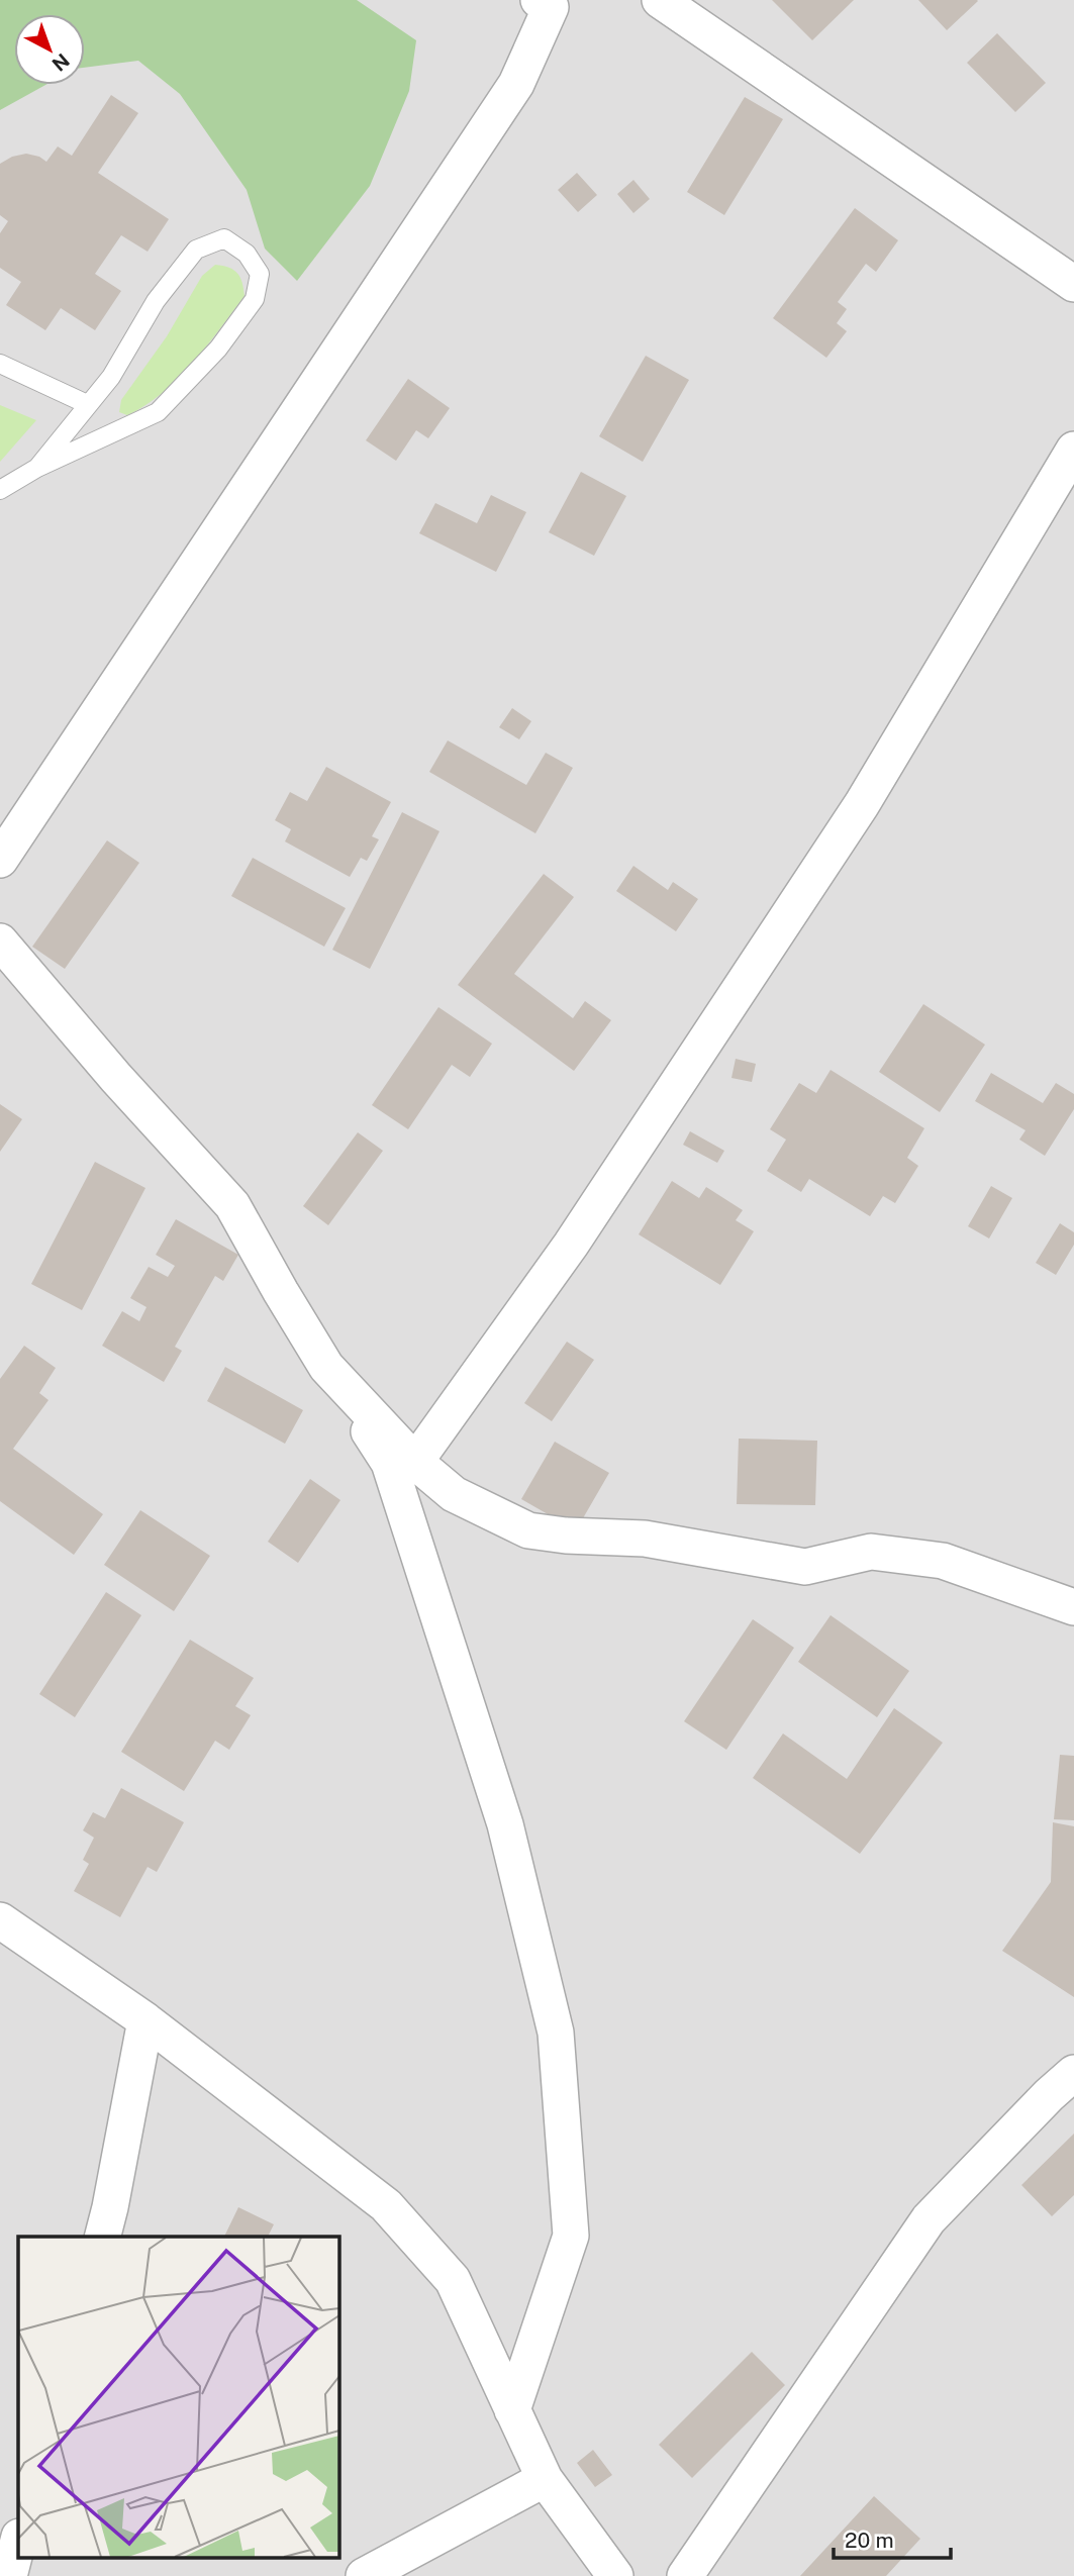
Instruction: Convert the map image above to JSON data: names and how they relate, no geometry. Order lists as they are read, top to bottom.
{
  "scale_bar": "20 m",
  "north": "bottom right"
}
